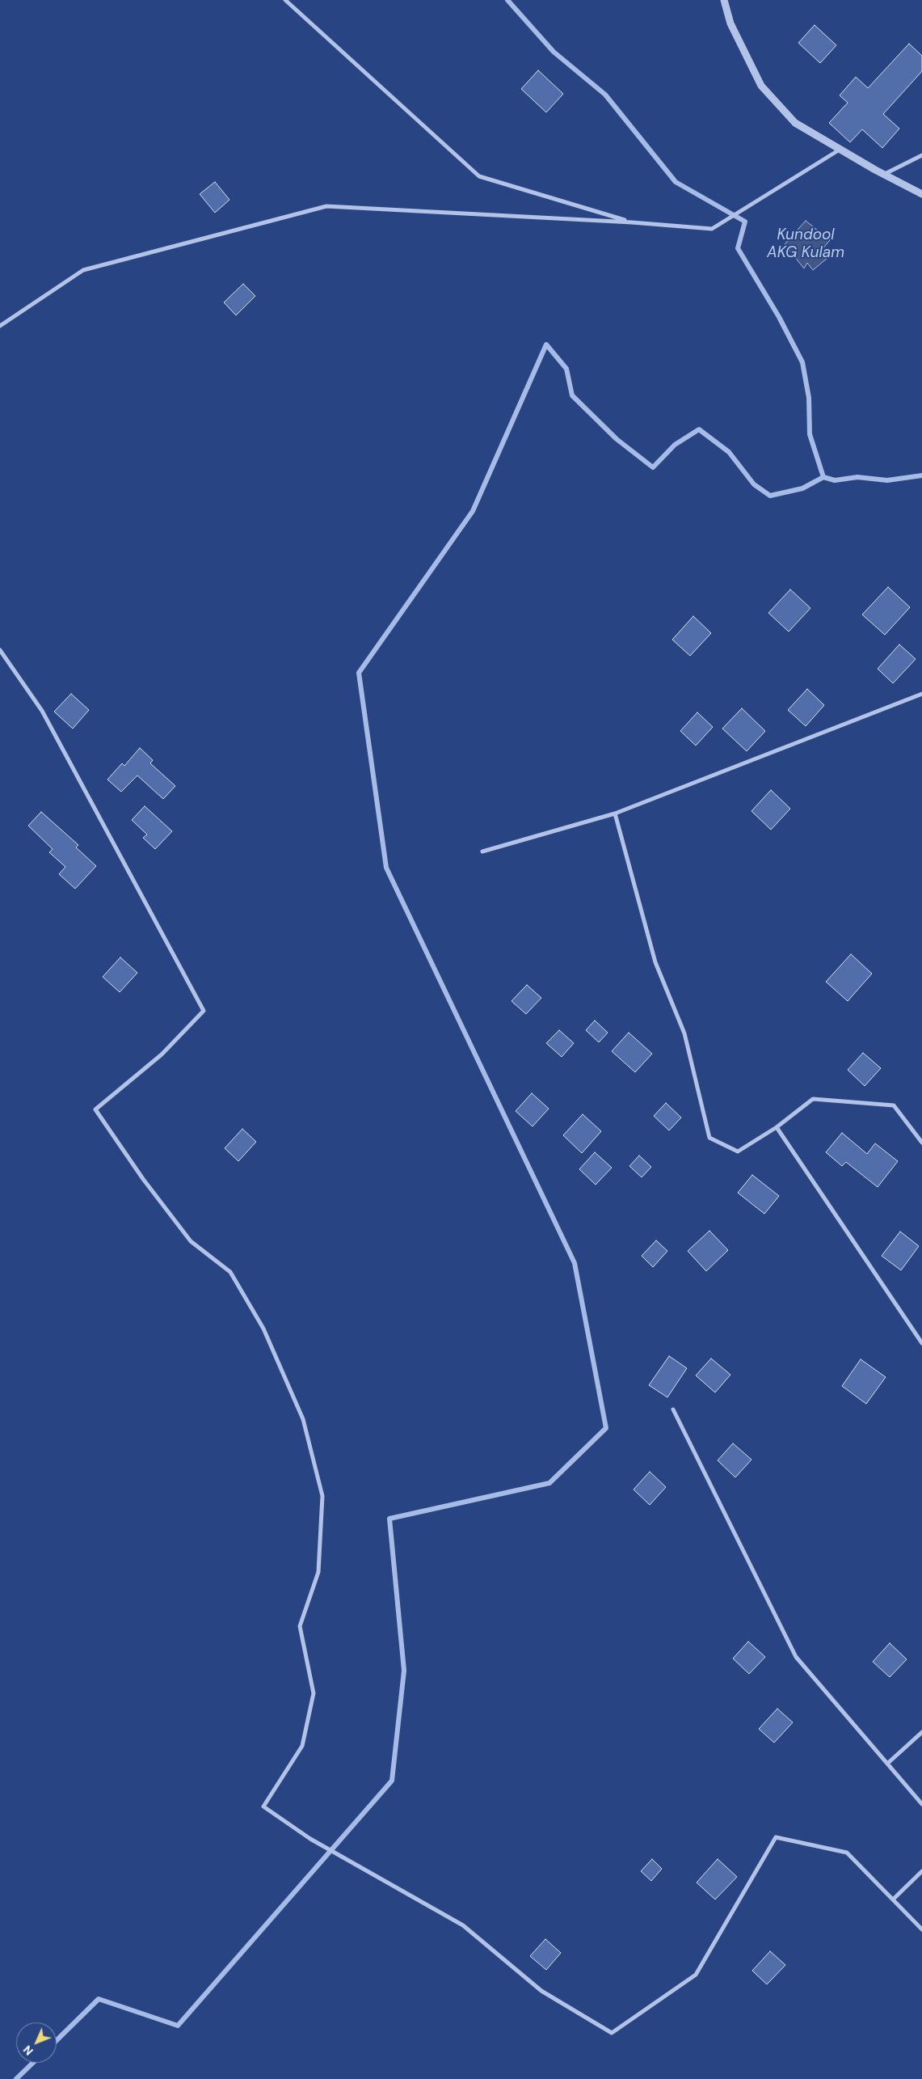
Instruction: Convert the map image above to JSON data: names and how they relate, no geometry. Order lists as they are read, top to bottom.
{
  "water": ["Kundool AKG Kulam"],
  "north": "bottom left"
}
